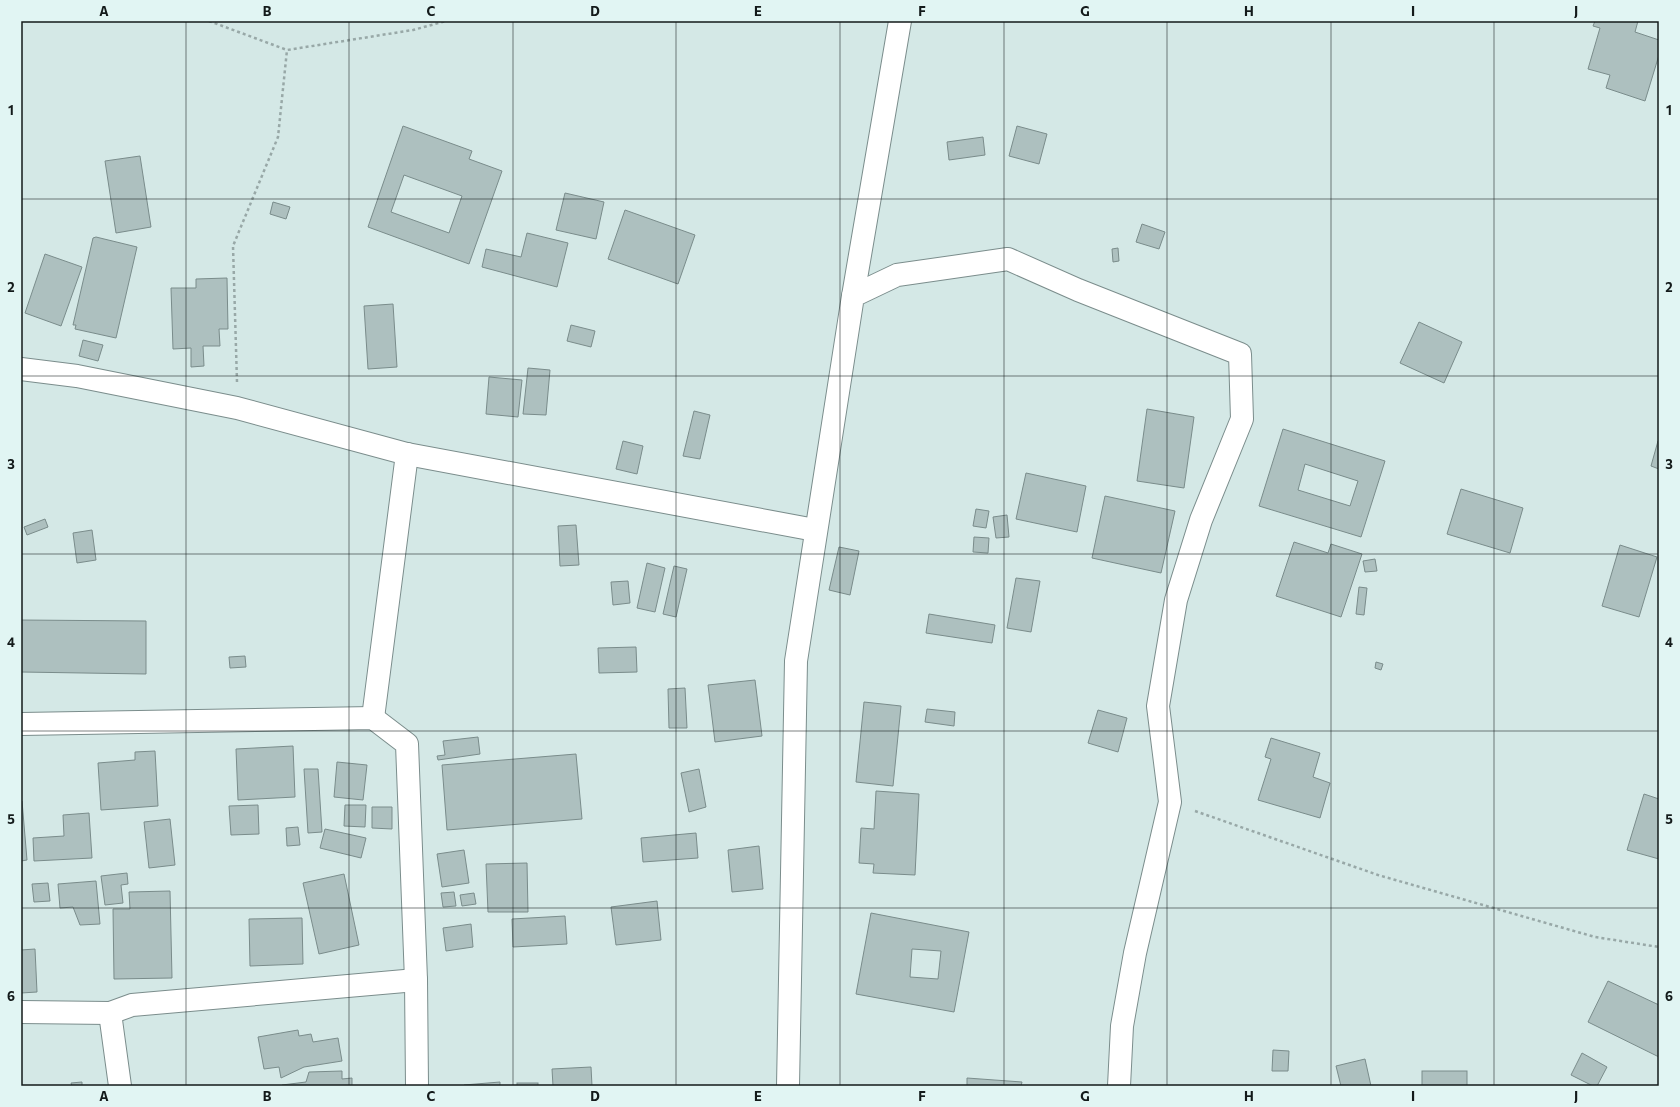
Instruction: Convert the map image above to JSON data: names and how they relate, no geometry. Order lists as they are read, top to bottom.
{
  "grid": {
    "columns": [
      "A",
      "B",
      "C",
      "D",
      "E",
      "F",
      "G",
      "H",
      "I",
      "J"
    ],
    "rows": [
      "1",
      "2",
      "3",
      "4",
      "5",
      "6"
    ]
  }
}
